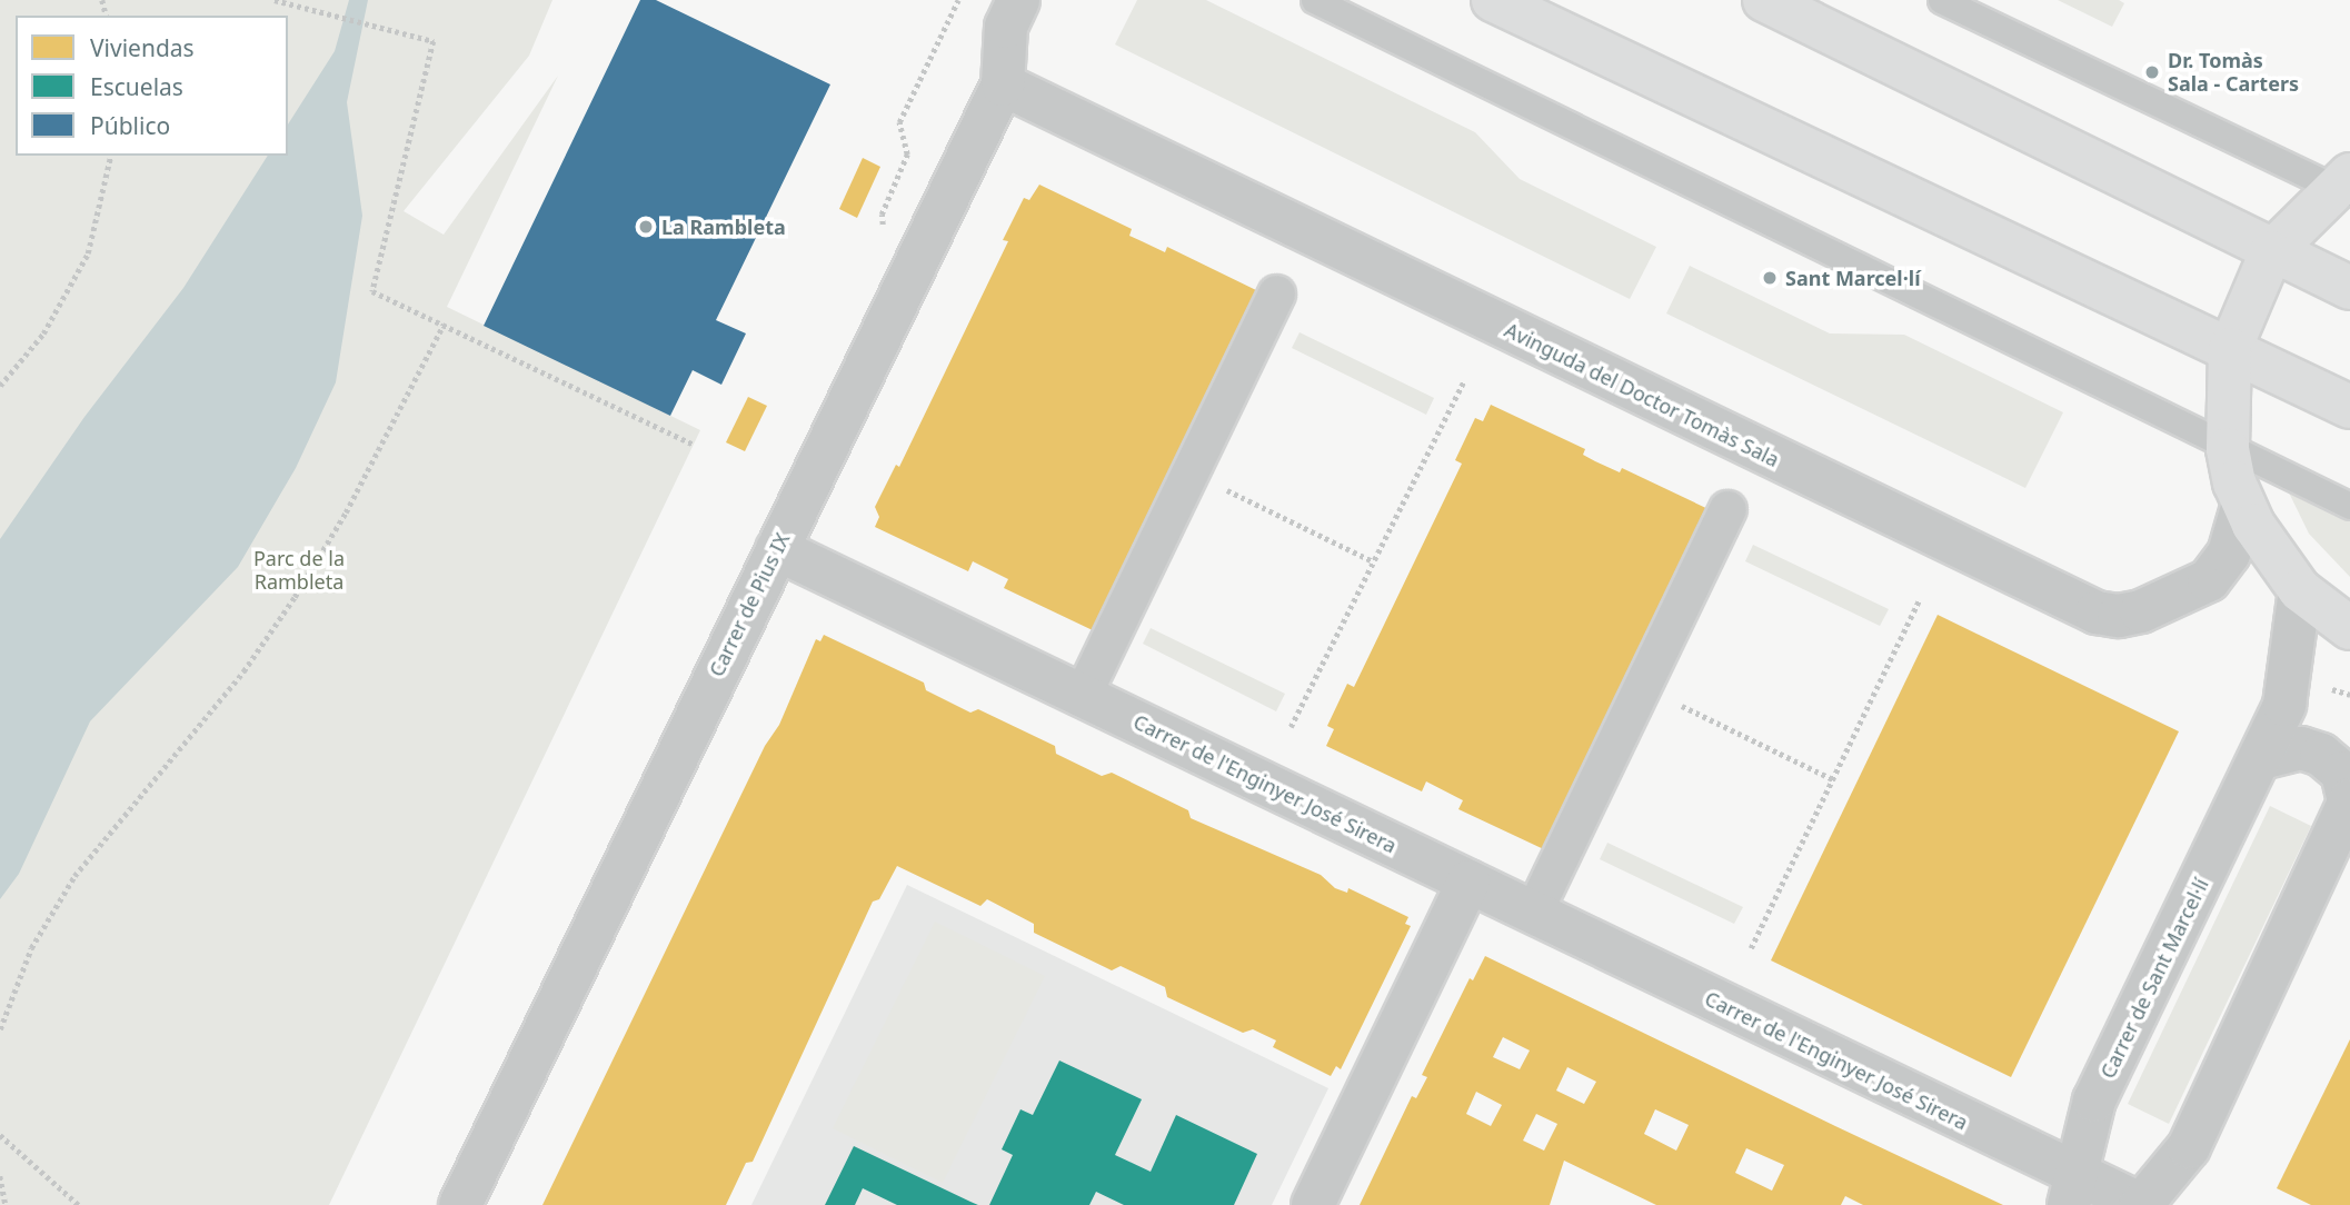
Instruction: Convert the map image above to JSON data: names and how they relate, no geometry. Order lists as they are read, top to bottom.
{
  "streets": {
    "street": [
      "Avinguda del Doctor Tomàs Sala",
      "Carrer de Pius IX",
      "Carrer de l'Enginyer José Sirera",
      "Carrer de Sant Marcel·lí"
    ]
  },
  "crossings": [
    ["Avinguda del Doctor Tomàs Sala", "Carrer de Pius IX"],
    ["Carrer de Pius IX", "Carrer de l'Enginyer José Sirera"],
    ["Carrer de l'Enginyer José Sirera", "Carrer de Sant Marcel·lí"]
  ],
  "parks": ["Parc de la Rambleta"],
  "places": ["Dr. Tomàs Sala - Carters", "La Rambleta", "Sant Marcel·lí"],
  "legend": ["Viviendas", "Escuelas", "Público"]
}
